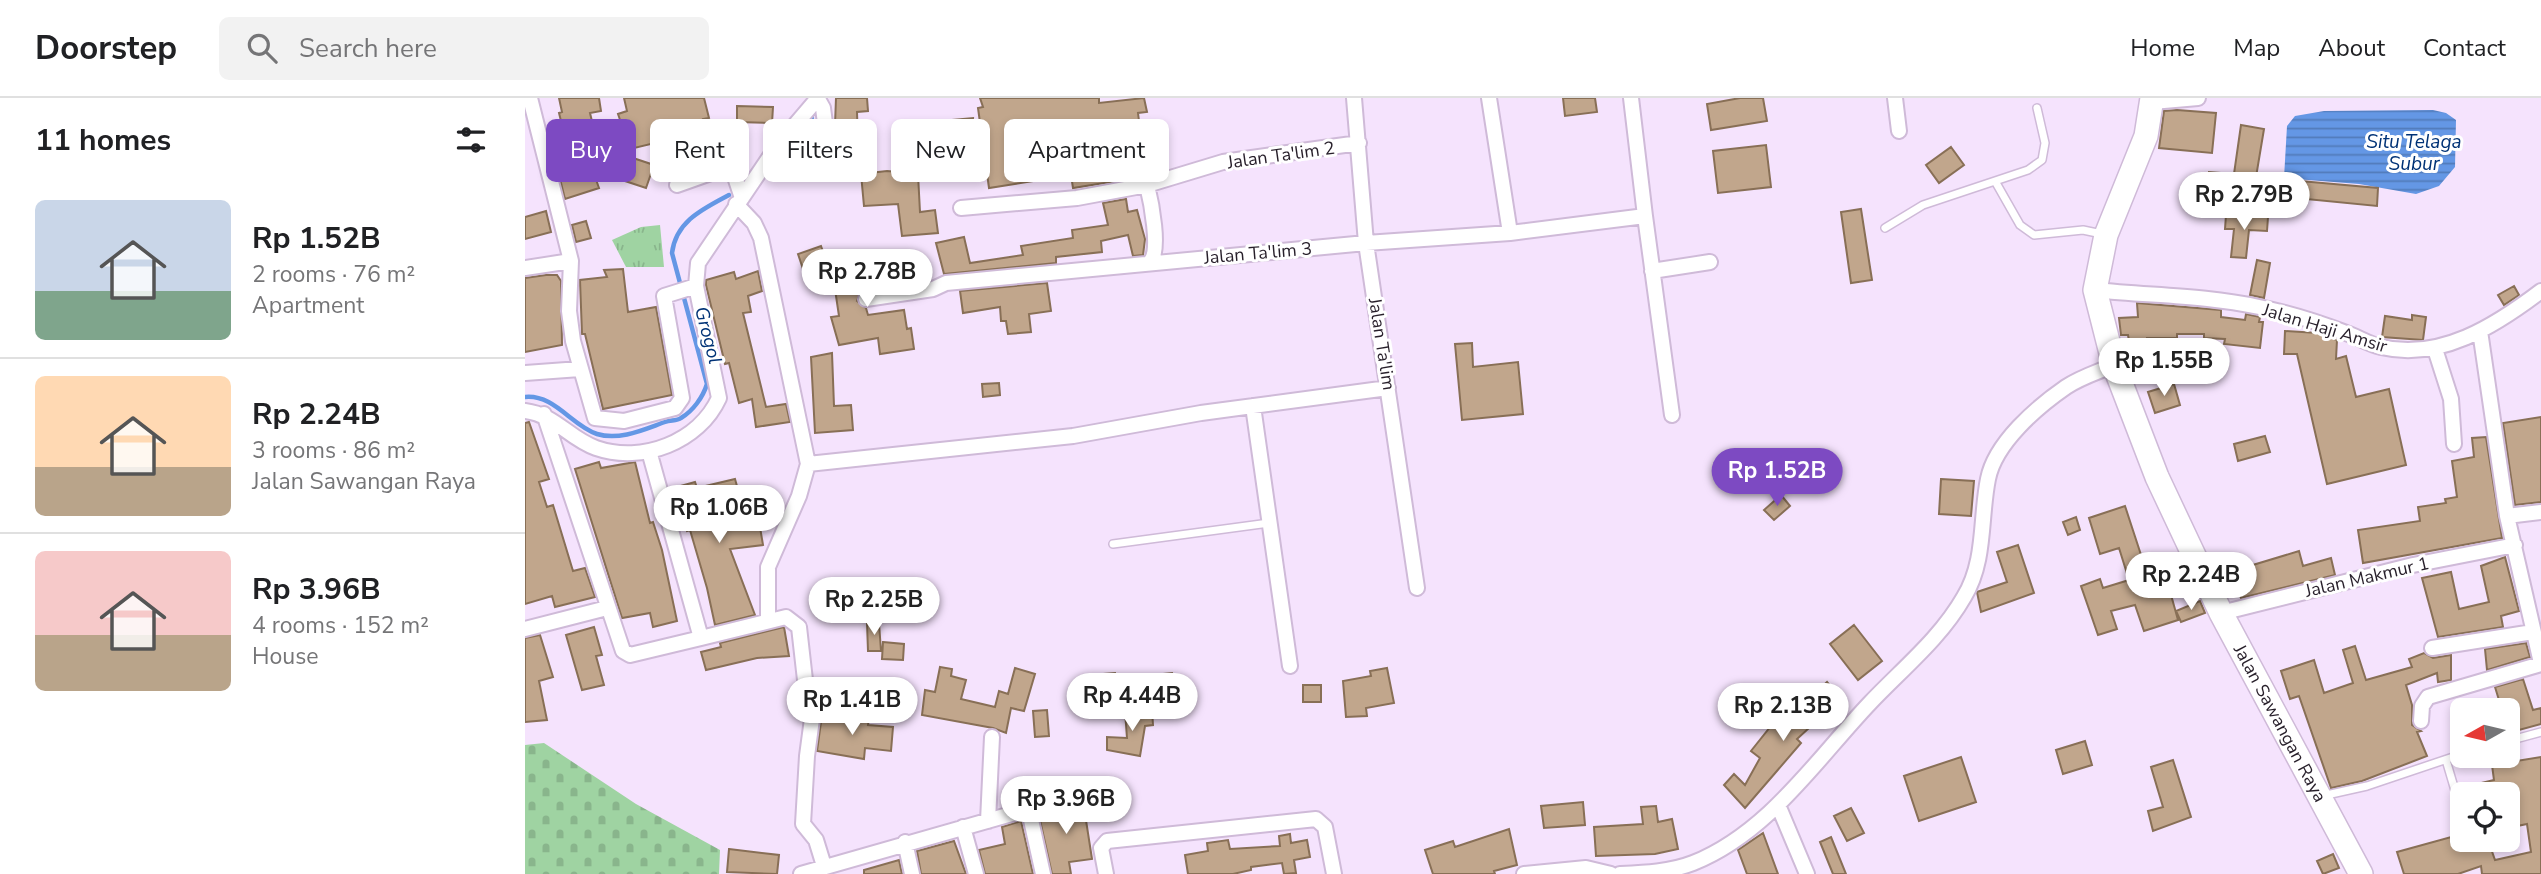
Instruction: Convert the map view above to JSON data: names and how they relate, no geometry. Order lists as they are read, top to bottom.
{
  "streets": {
    "highway": ["Jalan Sawangan Raya"],
    "street": [
      "Jalan Ta'lim 2",
      "Jalan Ta'lim 3",
      "Jalan Haji Amsir",
      "Jalan Ta'lim",
      "Jalan Makmur 1"
    ]
  },
  "crossings": [
    ["Jalan Ta'lim 2", "Jalan Ta'lim"],
    ["Jalan Ta'lim 3", "Jalan Ta'lim"],
    ["Jalan Haji Amsir", "Jalan Sawangan Raya"],
    ["Jalan Makmur 1", "Jalan Sawangan Raya"]
  ],
  "water": ["Situ Telaga Subur", "Grogol"],
  "north": "left",
  "page": {
    "header": "Doorstep",
    "search": "Search here",
    "nav": [
      "Home",
      "Map",
      "About",
      "Contact"
    ],
    "heading": "11 homes",
    "chip": [
      "Buy",
      "Rent",
      "Filters",
      "New",
      "Apartment"
    ],
    "price": [
      "Rp 2.79B",
      "Rp 2.78B",
      "Rp 1.55B",
      "Rp 1.52B",
      "Rp 1.06B",
      "Rp 2.24B",
      "Rp 2.25B",
      "Rp 4.44B",
      "Rp 1.41B",
      "Rp 2.13B",
      "Rp 3.96B"
    ],
    "list": [
      {
        "name": "Rp 1.52B",
        "note": "2 rooms · 76 m² · Apartment"
      },
      {
        "name": "Rp 2.24B",
        "note": "3 rooms · 86 m² · Jalan Sawangan Raya"
      },
      {
        "name": "Rp 3.96B",
        "note": "4 rooms · 152 m² · House"
      }
    ]
  }
}
